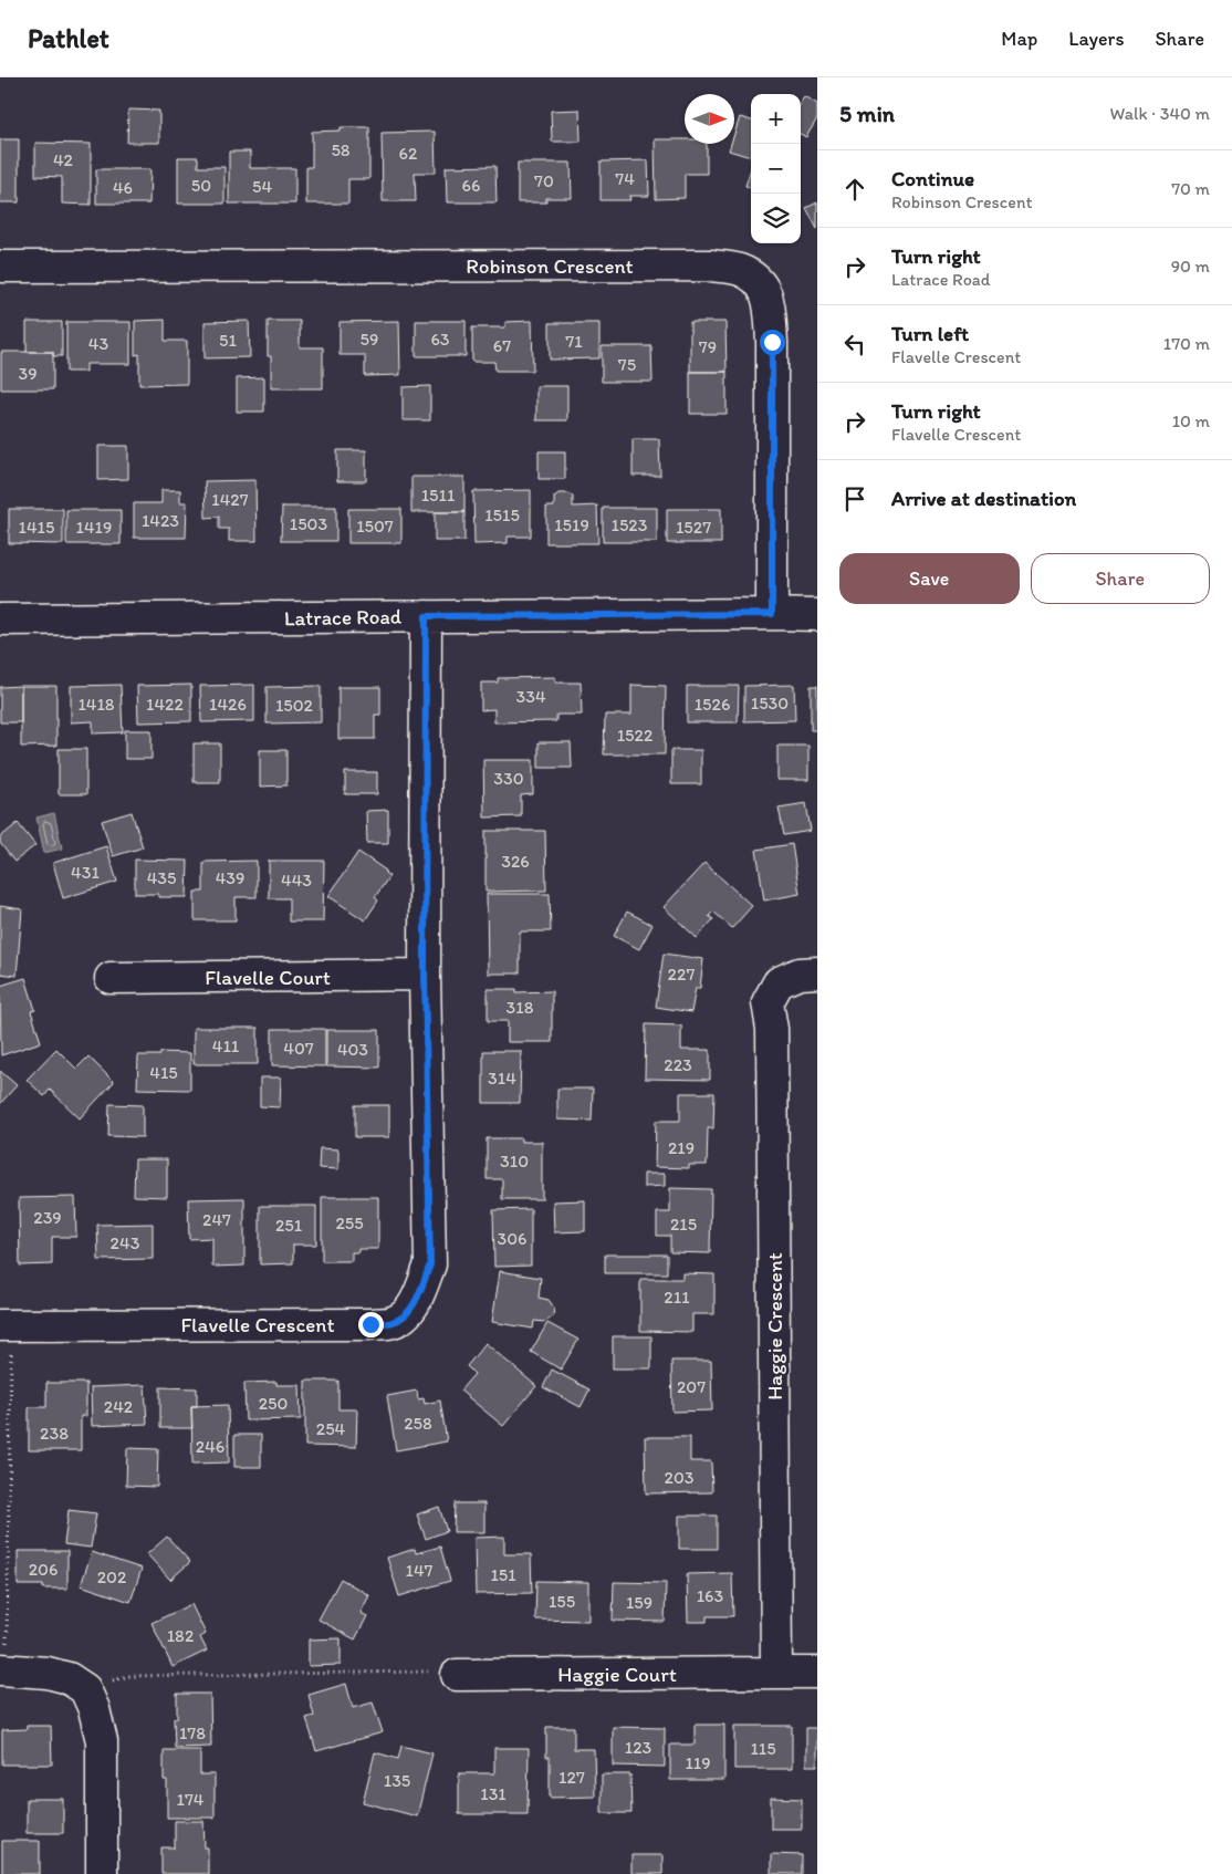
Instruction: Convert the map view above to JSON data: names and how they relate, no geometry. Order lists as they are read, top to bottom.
{
  "streets": {
    "street": [
      "Robinson Crescent",
      "Latrace Road",
      "Flavelle Court",
      "Flavelle Crescent",
      "Haggie Crescent",
      "Haggie Court"
    ]
  },
  "crossings": [
    ["Robinson Crescent", "Latrace Road"],
    ["Latrace Road", "Flavelle Crescent"],
    ["Flavelle Court", "Flavelle Crescent"],
    ["Haggie Crescent", "Haggie Court"]
  ],
  "house_numbers": [
    "58",
    "62",
    "42",
    "74",
    "70",
    "50",
    "66",
    "54",
    "46",
    "59",
    "63",
    "51",
    "71",
    "43",
    "67",
    "79",
    "75",
    "39",
    "1511",
    "1427",
    "1515",
    "1423",
    "1503",
    "1519",
    "1523",
    "1507",
    "1415",
    "1419",
    "1527",
    "334",
    "1530",
    "1418",
    "1422",
    "1426",
    "1526",
    "1502",
    "1522",
    "330",
    "326",
    "431",
    "435",
    "439",
    "443",
    "227",
    "318",
    "411",
    "407",
    "403",
    "223",
    "415",
    "314",
    "219",
    "310",
    "239",
    "247",
    "255",
    "215",
    "251",
    "306",
    "243",
    "211",
    "207",
    "250",
    "242",
    "258",
    "254",
    "238",
    "246",
    "203",
    "206",
    "147",
    "151",
    "202",
    "163",
    "155",
    "159",
    "182",
    "178",
    "123",
    "115",
    "119",
    "127",
    "135",
    "131",
    "174"
  ],
  "north": "right",
  "page": {
    "header": "Pathlet",
    "nav": ["Map", "Layers", "Share"],
    "heading": ["5 min", "Walk · 340 m"],
    "map_buttons": ["+", "−"],
    "list": [
      ["Continue", "Robinson Crescent", "70 m"],
      ["Turn right", "Latrace Road", "90 m"],
      ["Turn left", "Flavelle Crescent", "170 m"],
      ["Turn right", "Flavelle Crescent", "10 m"],
      "Arrive at destination"
    ],
    "buttons": ["Save", "Share"]
  }
}
